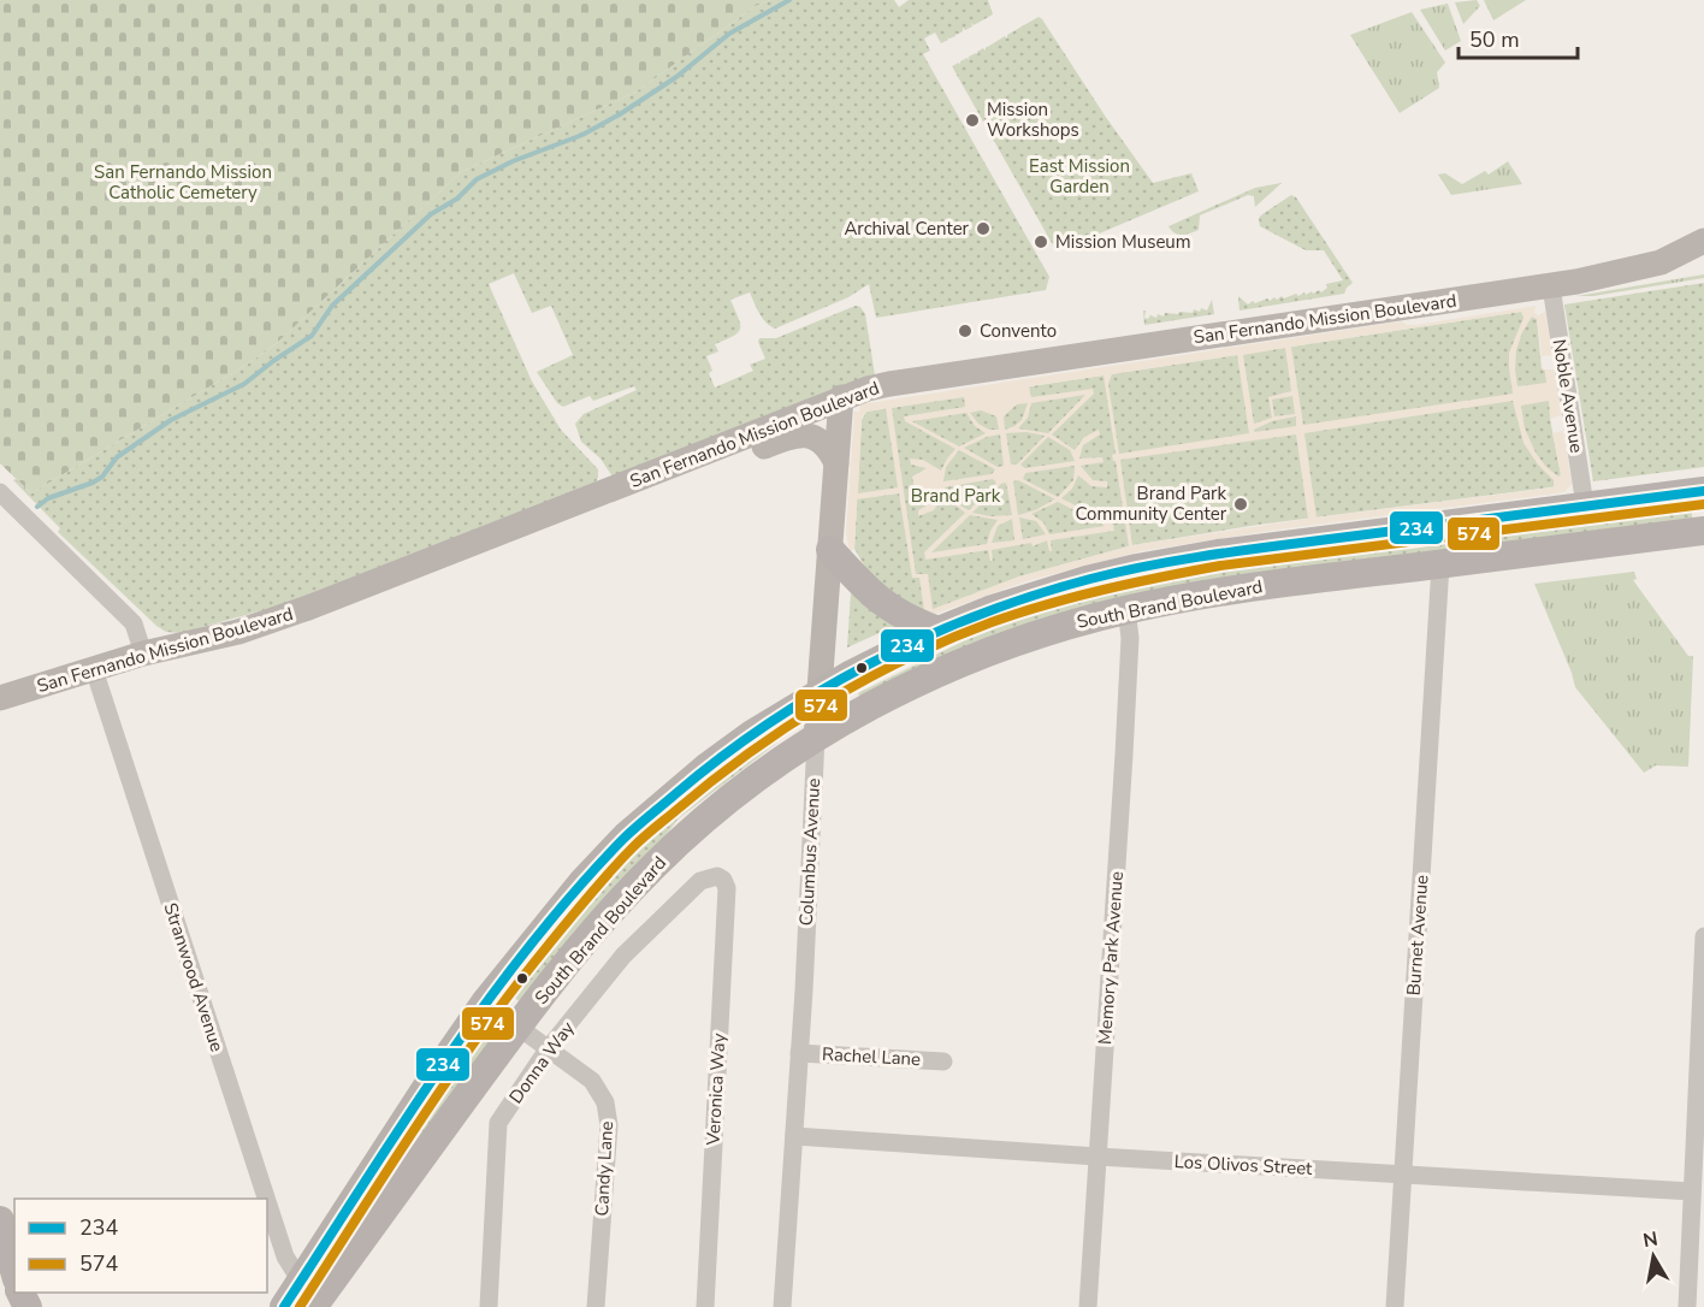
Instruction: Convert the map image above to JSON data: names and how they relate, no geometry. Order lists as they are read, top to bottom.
{
  "streets": {
    "main road": ["San Fernando Mission Boulevard", "South Brand Boulevard", "Columbus Avenue"],
    "street": [
      "Noble Avenue",
      "Burnet Avenue",
      "Memory Park Avenue",
      "Stranwood Avenue",
      "Rachel Lane",
      "Donna Way",
      "Veronica Way",
      "Los Olivos Street",
      "Candy Lane"
    ]
  },
  "crossings": [
    ["San Fernando Mission Boulevard", "Noble Avenue"],
    ["San Fernando Mission Boulevard", "Columbus Avenue"],
    ["San Fernando Mission Boulevard", "Stranwood Avenue"],
    ["Noble Avenue", "South Brand Boulevard"],
    ["South Brand Boulevard", "Columbus Avenue"],
    ["South Brand Boulevard", "Burnet Avenue"],
    ["South Brand Boulevard", "Memory Park Avenue"],
    ["South Brand Boulevard", "Stranwood Avenue"],
    ["South Brand Boulevard", "Candy Lane"],
    ["Columbus Avenue", "Rachel Lane"],
    ["Columbus Avenue", "Los Olivos Street"],
    ["Burnet Avenue", "Los Olivos Street"],
    ["Memory Park Avenue", "Los Olivos Street"],
    ["Donna Way", "Veronica Way"],
    ["Donna Way", "Candy Lane"]
  ],
  "parks": ["East Mission Garden", "San Fernando Mission Catholic Cemetery", "Brand Park"],
  "places": [
    "Mission Workshops",
    "Archival Center",
    "Mission Museum",
    "Convento",
    "Brand Park Community Center"
  ],
  "lines": ["transit line 234", "transit line 574"],
  "legend": ["234", "574"],
  "scale_bar": "50 m",
  "north": "top"
}
